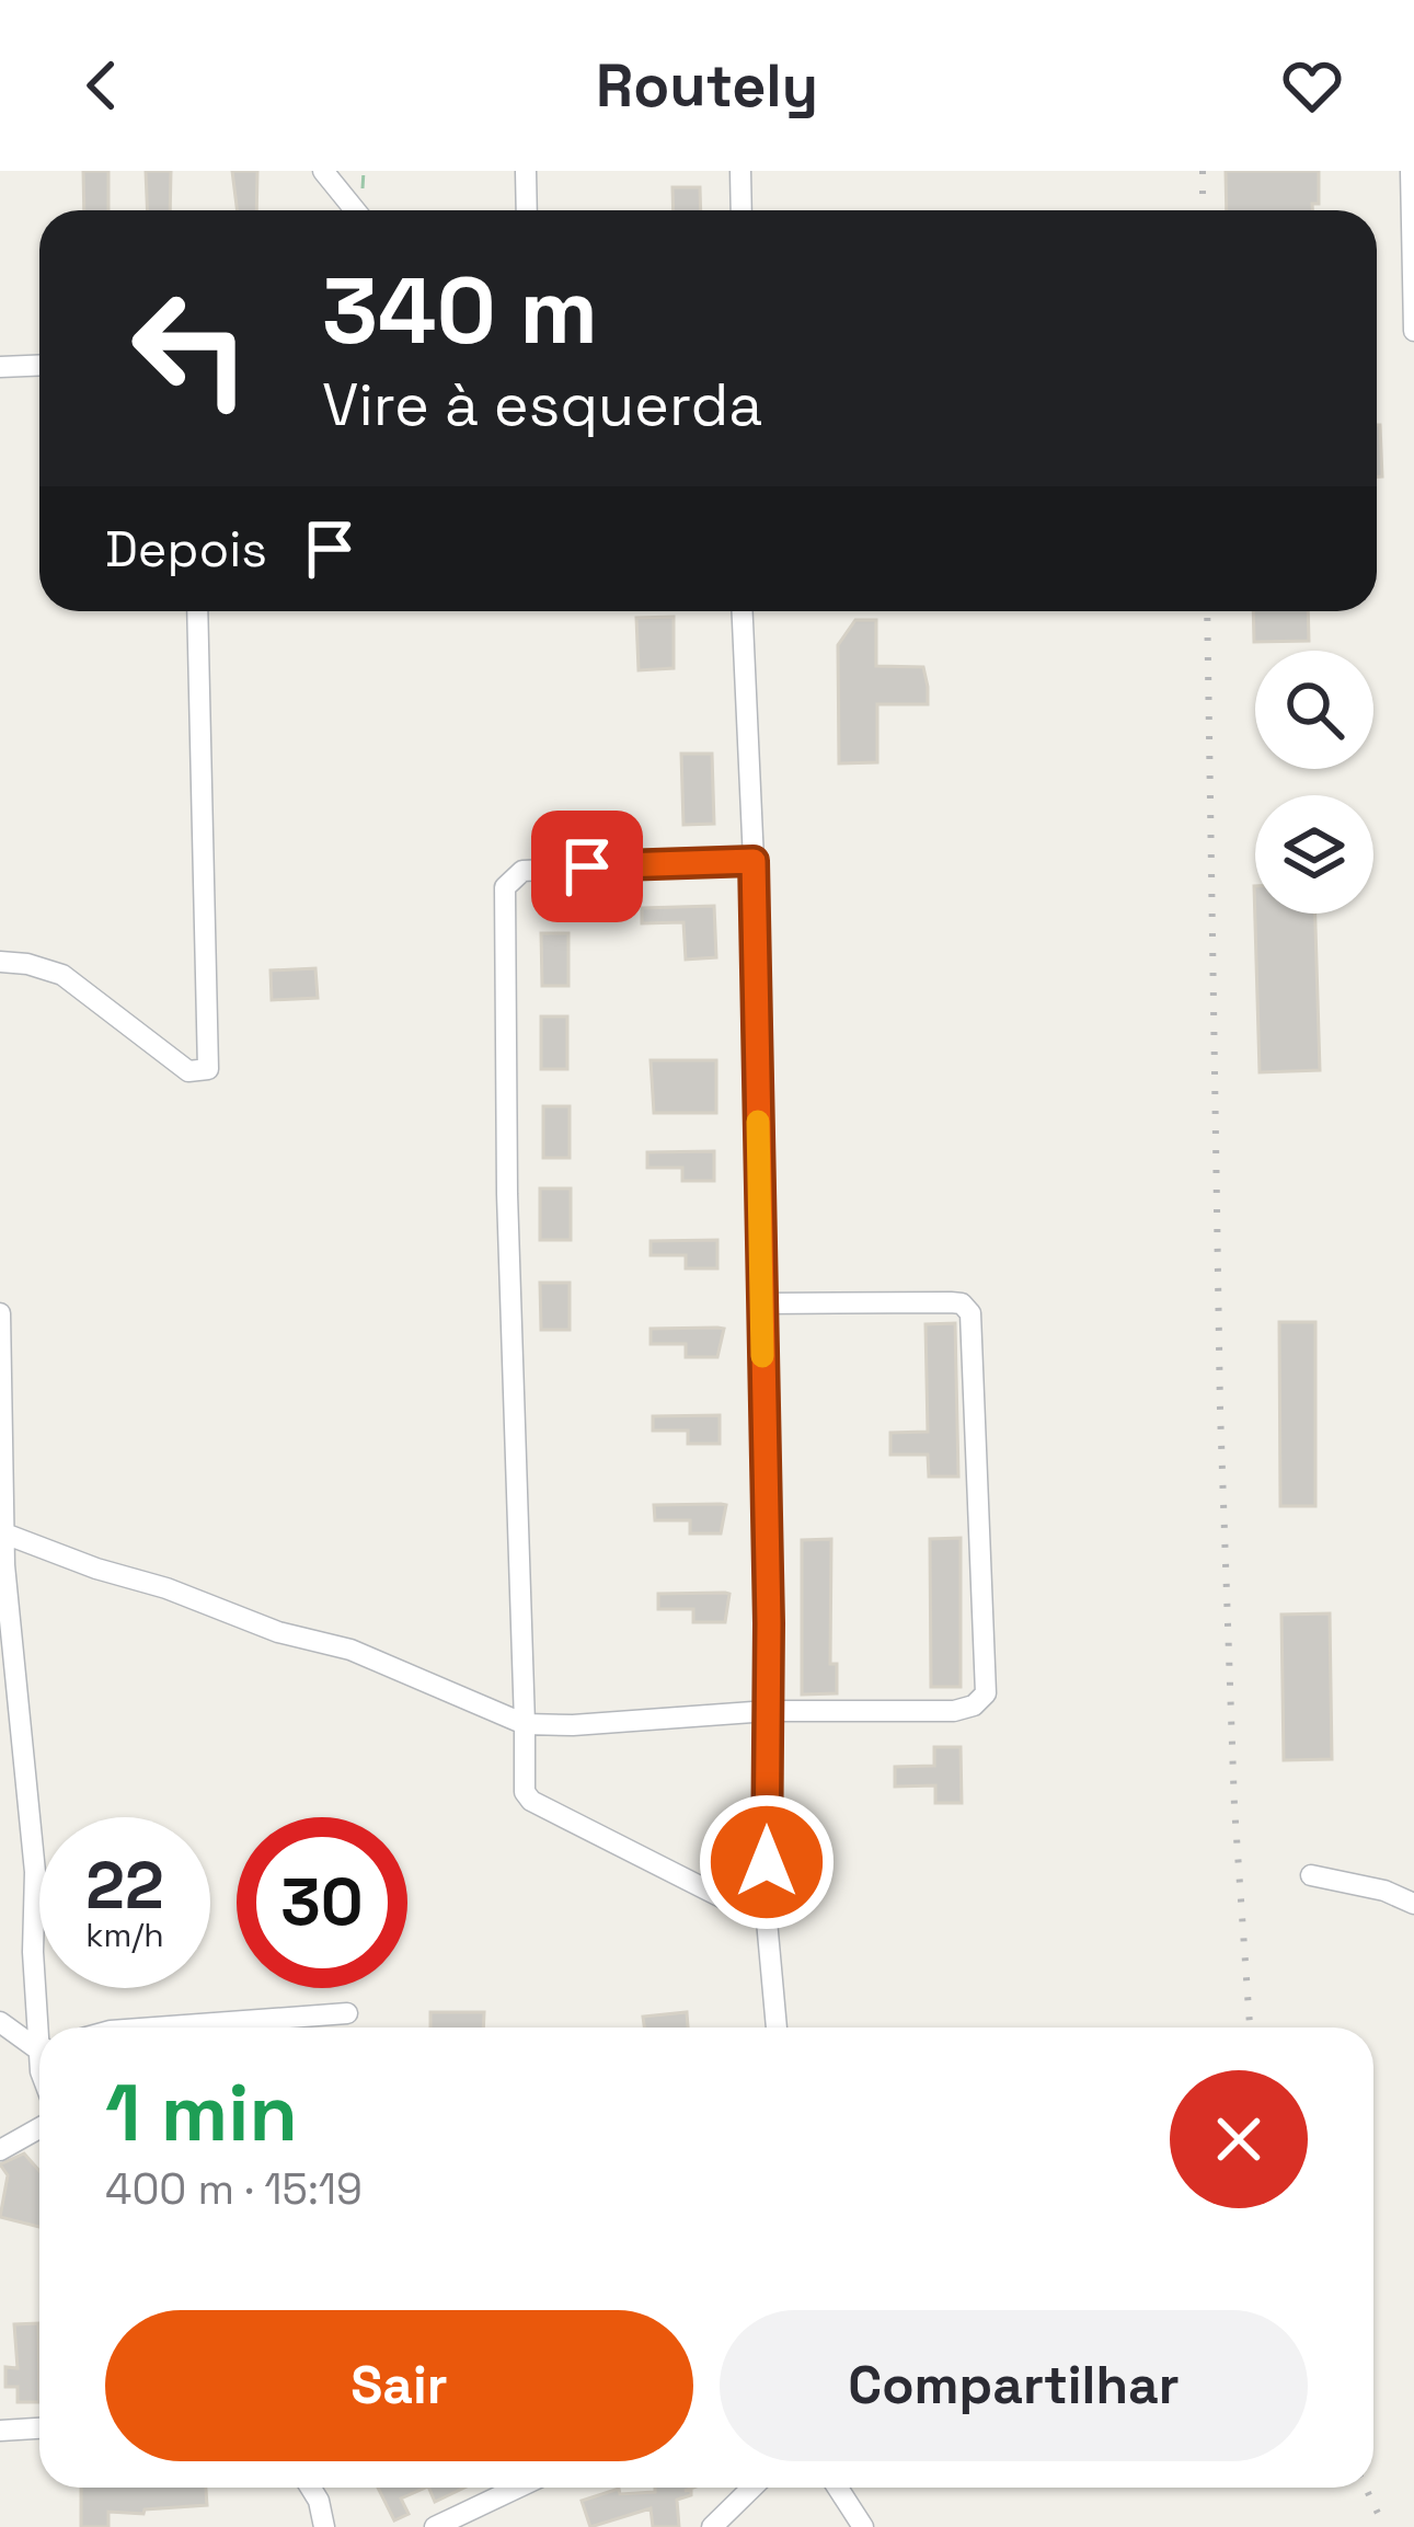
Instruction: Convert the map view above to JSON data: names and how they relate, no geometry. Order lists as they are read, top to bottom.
{
  "page": {
    "header": "Routely",
    "turn": ["340 m", "Vire à esquerda"],
    "then": "Depois",
    "speed": "22 km/h",
    "limit": "30",
    "heading": ["1 min", "400 m · 15:19"],
    "buttons": ["Sair", "Compartilhar"]
  }
}
